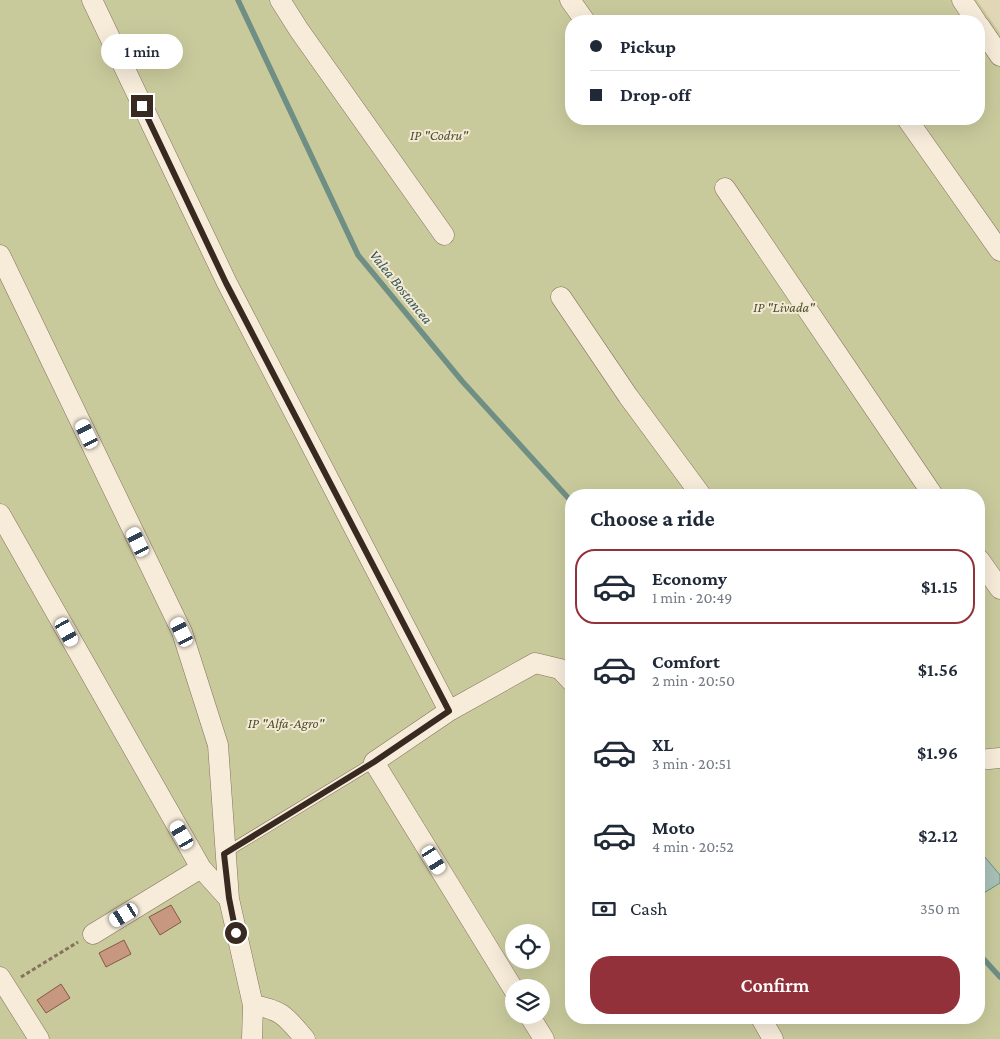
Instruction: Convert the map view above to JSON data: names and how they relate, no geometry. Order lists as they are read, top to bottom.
{
  "water": ["Valea Bostancea"],
  "parks": ["IP \"Codru\"", "IP \"Livada\"", "IP \"Alfa-Agro\""],
  "page": {
    "banner": ["Pickup", "Drop-off"],
    "bubble": "1 min",
    "heading": "Choose a ride",
    "list": [
      {
        "name": "Economy",
        "note": "1 min · 20:49",
        "value": "$1.15"
      },
      {
        "name": "Comfort",
        "note": "2 min · 20:50",
        "value": "$1.56"
      },
      {
        "name": "XL",
        "note": "3 min · 20:51",
        "value": "$1.96"
      },
      {
        "name": "Moto",
        "note": "4 min · 20:52",
        "value": "$2.12"
      }
    ],
    "pay": ["Cash", "350 m"],
    "buttons": "Confirm"
  }
}
